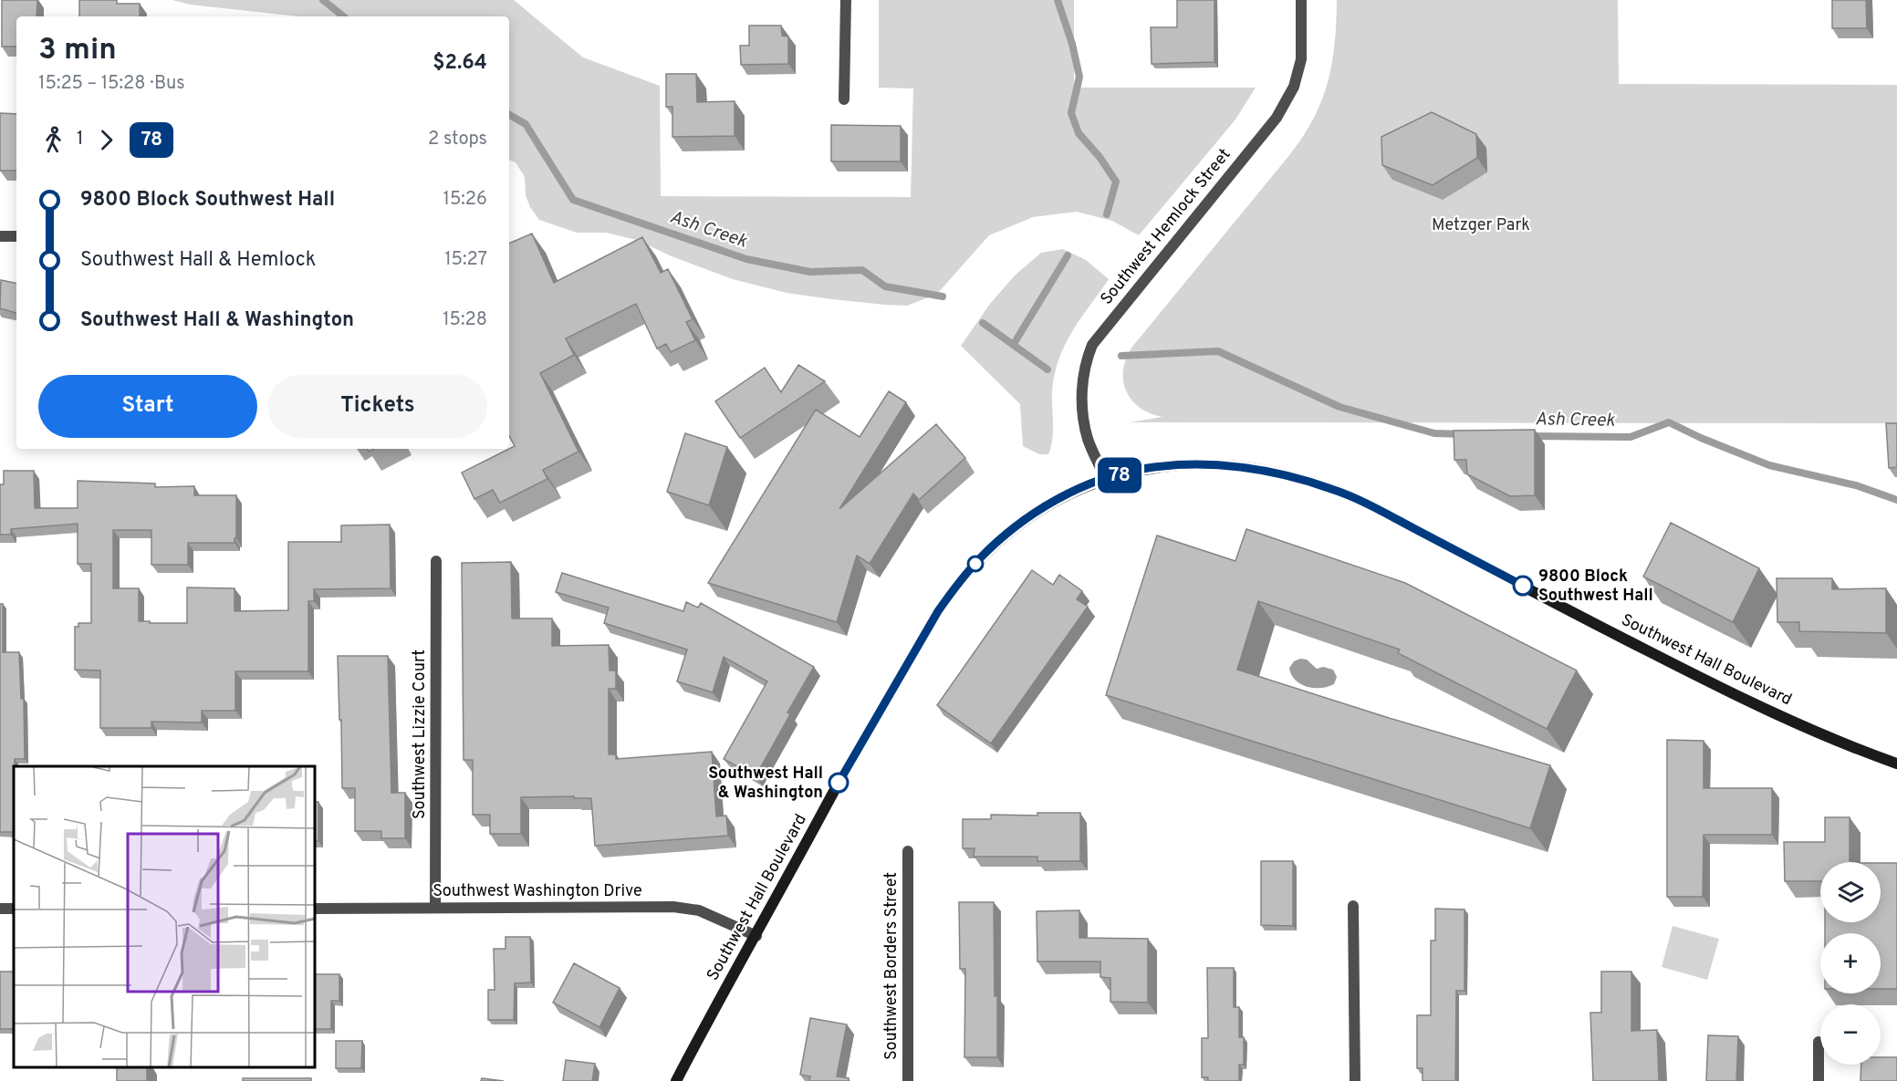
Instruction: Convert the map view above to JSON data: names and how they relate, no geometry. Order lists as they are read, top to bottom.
{
  "streets": {
    "main road": ["Southwest Hall Boulevard"],
    "street": [
      "Southwest Hemlock Street",
      "Southwest Lizzie Court",
      "Southwest Washington Drive",
      "Southwest Borders Street"
    ]
  },
  "crossings": [
    ["Southwest Hemlock Street", "Southwest Hall Boulevard"],
    ["Southwest Hall Boulevard", "Southwest Washington Drive"],
    ["Southwest Lizzie Court", "Southwest Washington Drive"]
  ],
  "water": ["Ash Creek"],
  "parks": ["Metzger Park"],
  "places": ["9800 Block Southwest Hall", "Southwest Hall & Washington"],
  "lines": ["bus line 78"],
  "page": {
    "on_map": "78",
    "heading": ["3 min", "15:25 – 15:28 · Bus", "$2.64"],
    "legs": ["1", "78", "2 stops"],
    "list": [
      {
        "name": "9800 Block Southwest Hall",
        "value": "15:26"
      },
      {
        "name": "Southwest Hall & Hemlock",
        "value": "15:27"
      },
      {
        "name": "Southwest Hall & Washington",
        "value": "15:28"
      }
    ],
    "buttons": ["Start", "Tickets"],
    "map_buttons": ["+", "−"]
  }
}
